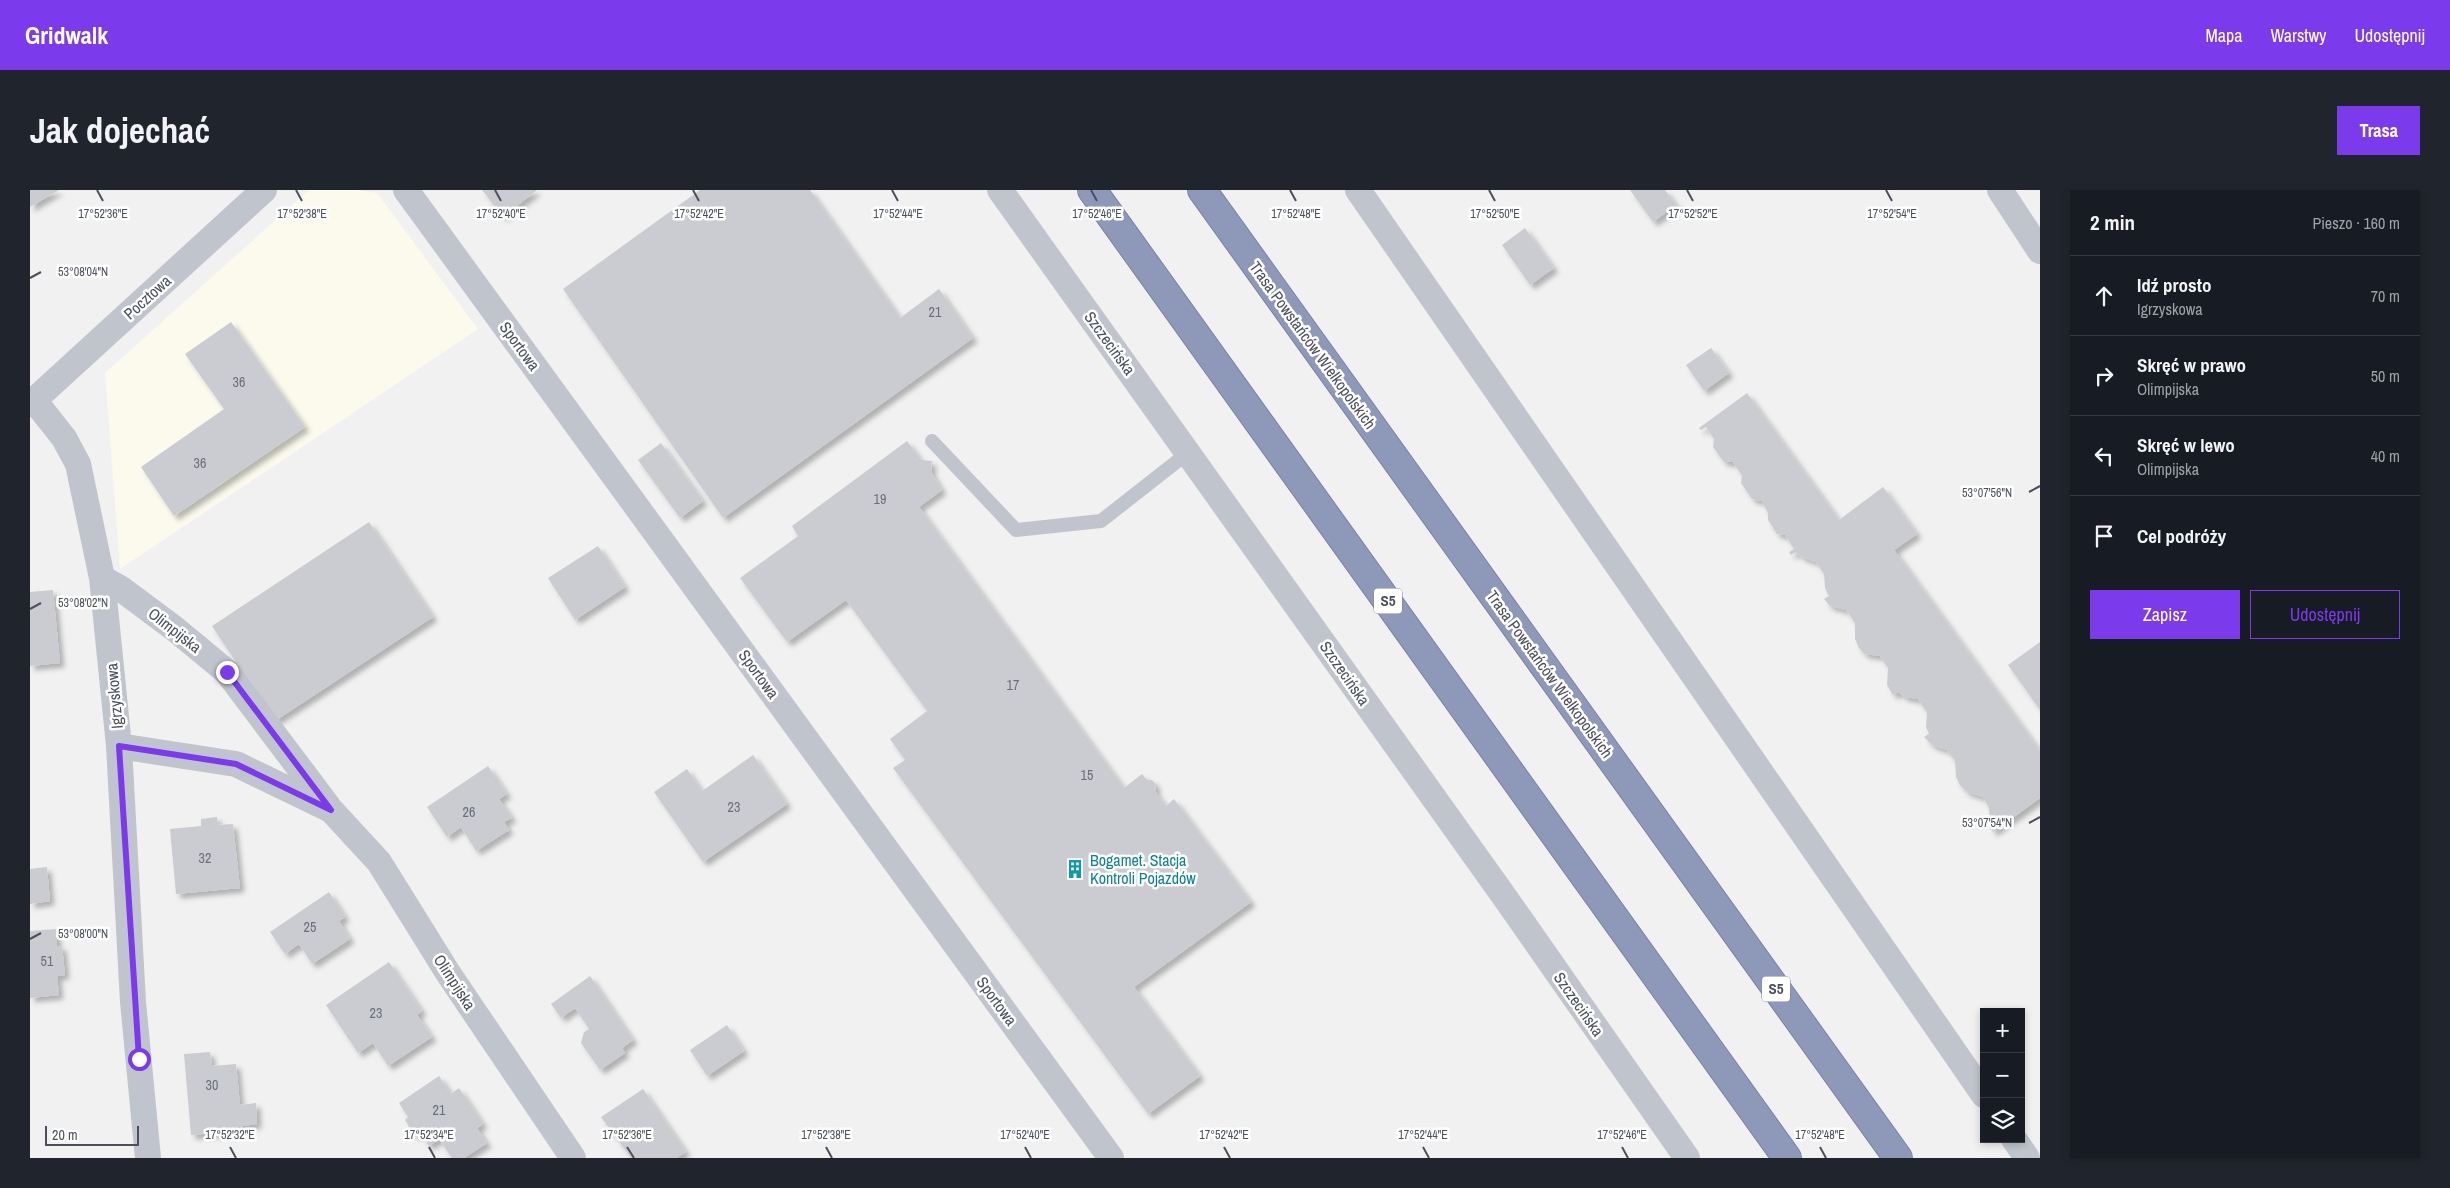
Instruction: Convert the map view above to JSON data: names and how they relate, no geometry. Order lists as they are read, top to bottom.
{
  "streets": {
    "highway": ["Trasa Powstańców Wielkopolskich", "S5"],
    "street": [
      "Pocztowa",
      "Szczecińska",
      "Sportowa",
      "Olimpijska",
      "Igrzyskowa"
    ]
  },
  "crossings": [
    ["Pocztowa", "Igrzyskowa"],
    ["Olimpijska", "Igrzyskowa"]
  ],
  "places": {
    "building": ["Bogamet. Stacja Kontroli Pojazdów"]
  },
  "house_numbers": [
    "21",
    "36",
    "36",
    "19",
    "17",
    "15",
    "23",
    "26",
    "32",
    "25",
    "51",
    "23",
    "30",
    "21"
  ],
  "scale_bar": "20 m",
  "page": {
    "header": "Gridwalk",
    "nav": ["Mapa", "Warstwy", "Udostępnij"],
    "buttons": [
      "Trasa",
      ["Zapisz", "Udostępnij"]
    ],
    "title": "Jak dojechać",
    "heading": ["2 min", "Pieszo · 160 m"],
    "list": [
      ["Idź prosto", "Igrzyskowa", "70 m"],
      ["Skręć w prawo", "Olimpijska", "50 m"],
      ["Skręć w lewo", "Olimpijska", "40 m"],
      "Cel podróży"
    ],
    "map_buttons": ["+", "−"],
    "scale": "20 m"
  },
  "coordinates": [
    "17°52'36\"E",
    "17°52'38\"E",
    "17°52'40\"E",
    "17°52'42\"E",
    "17°52'44\"E",
    "17°52'46\"E",
    "17°52'48\"E",
    "17°52'50\"E",
    "17°52'52\"E",
    "17°52'54\"E",
    "53°08'04\"N",
    "53°07'56\"N",
    "53°08'02\"N",
    "53°07'54\"N",
    "53°08'00\"N",
    "17°52'32\"E",
    "17°52'34\"E"
  ]
}
